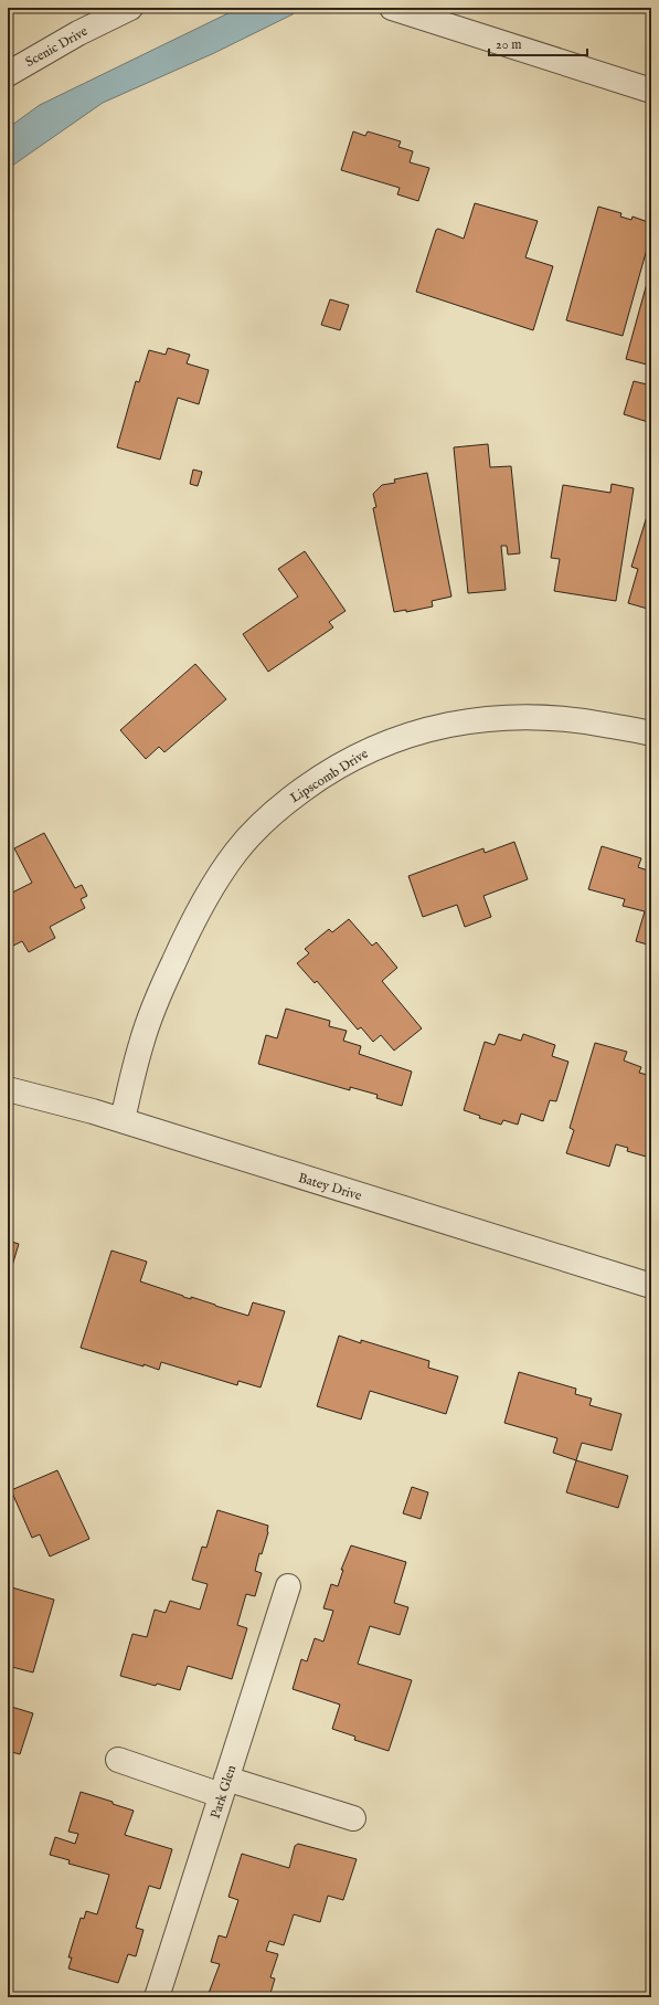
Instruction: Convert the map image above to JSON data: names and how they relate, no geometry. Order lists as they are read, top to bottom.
{
  "streets": {
    "street": [
      "Scenic Drive",
      "Lipscomb Drive",
      "Batey Drive",
      "Park Glen"
    ]
  },
  "crossings": [
    ["Lipscomb Drive", "Batey Drive"]
  ],
  "scale_bar": "20 m"
}
